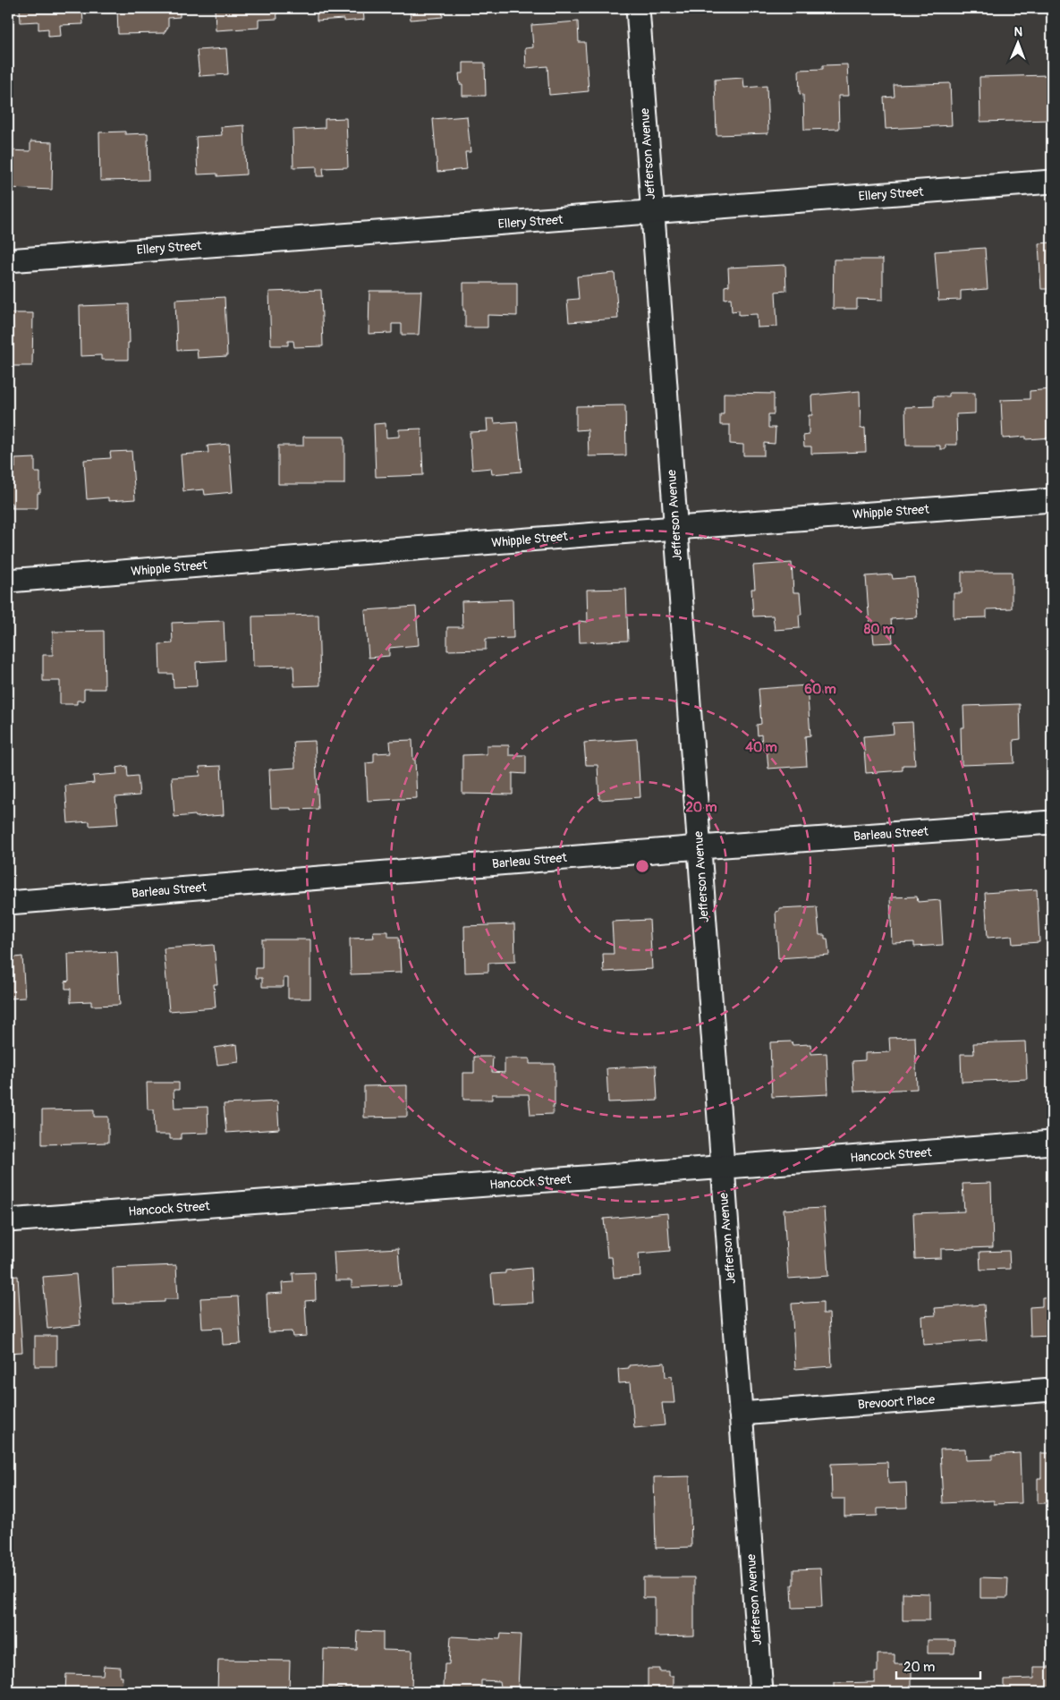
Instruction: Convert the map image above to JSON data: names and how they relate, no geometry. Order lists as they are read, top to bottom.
{
  "streets": {
    "street": [
      "Jefferson Avenue",
      "Ellery Street",
      "Whipple Street",
      "Barleau Street",
      "Hancock Street",
      "Brevoort Place"
    ]
  },
  "crossings": [
    ["Jefferson Avenue", "Ellery Street"],
    ["Jefferson Avenue", "Whipple Street"],
    ["Jefferson Avenue", "Barleau Street"],
    ["Jefferson Avenue", "Hancock Street"],
    ["Jefferson Avenue", "Brevoort Place"]
  ],
  "scale_bar": "20 m",
  "north": "top",
  "rings": [
    "80 m",
    "60 m",
    "40 m",
    "20 m"
  ]
}
